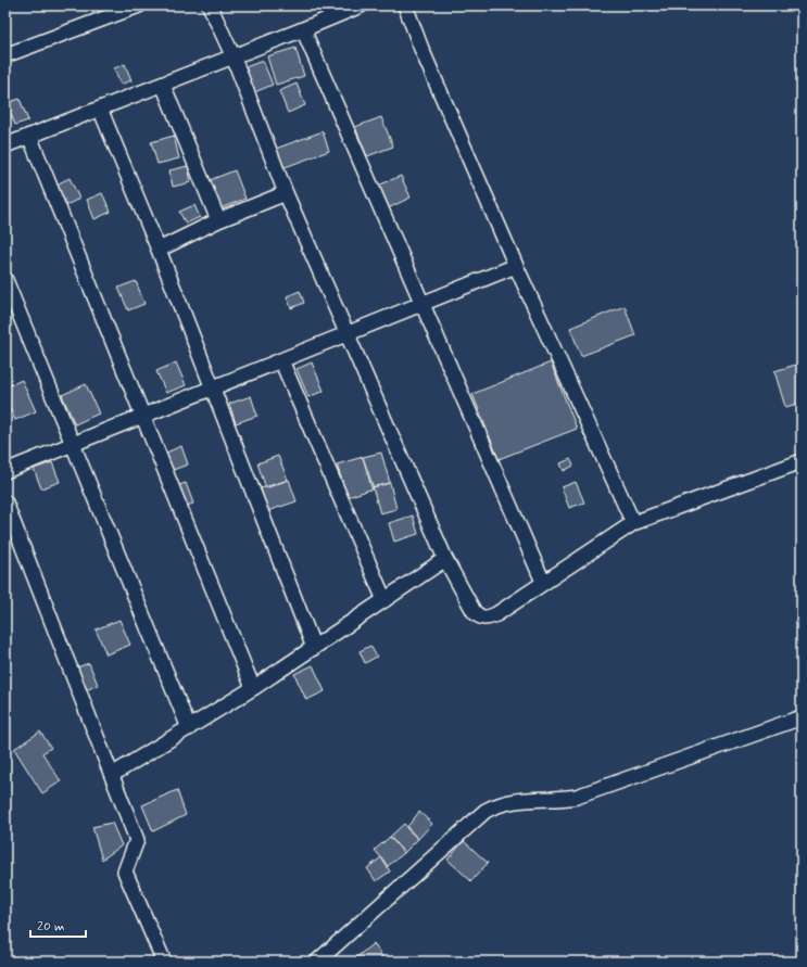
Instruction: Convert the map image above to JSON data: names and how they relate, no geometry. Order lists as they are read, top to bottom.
{
  "scale_bar": "20 m"
}
